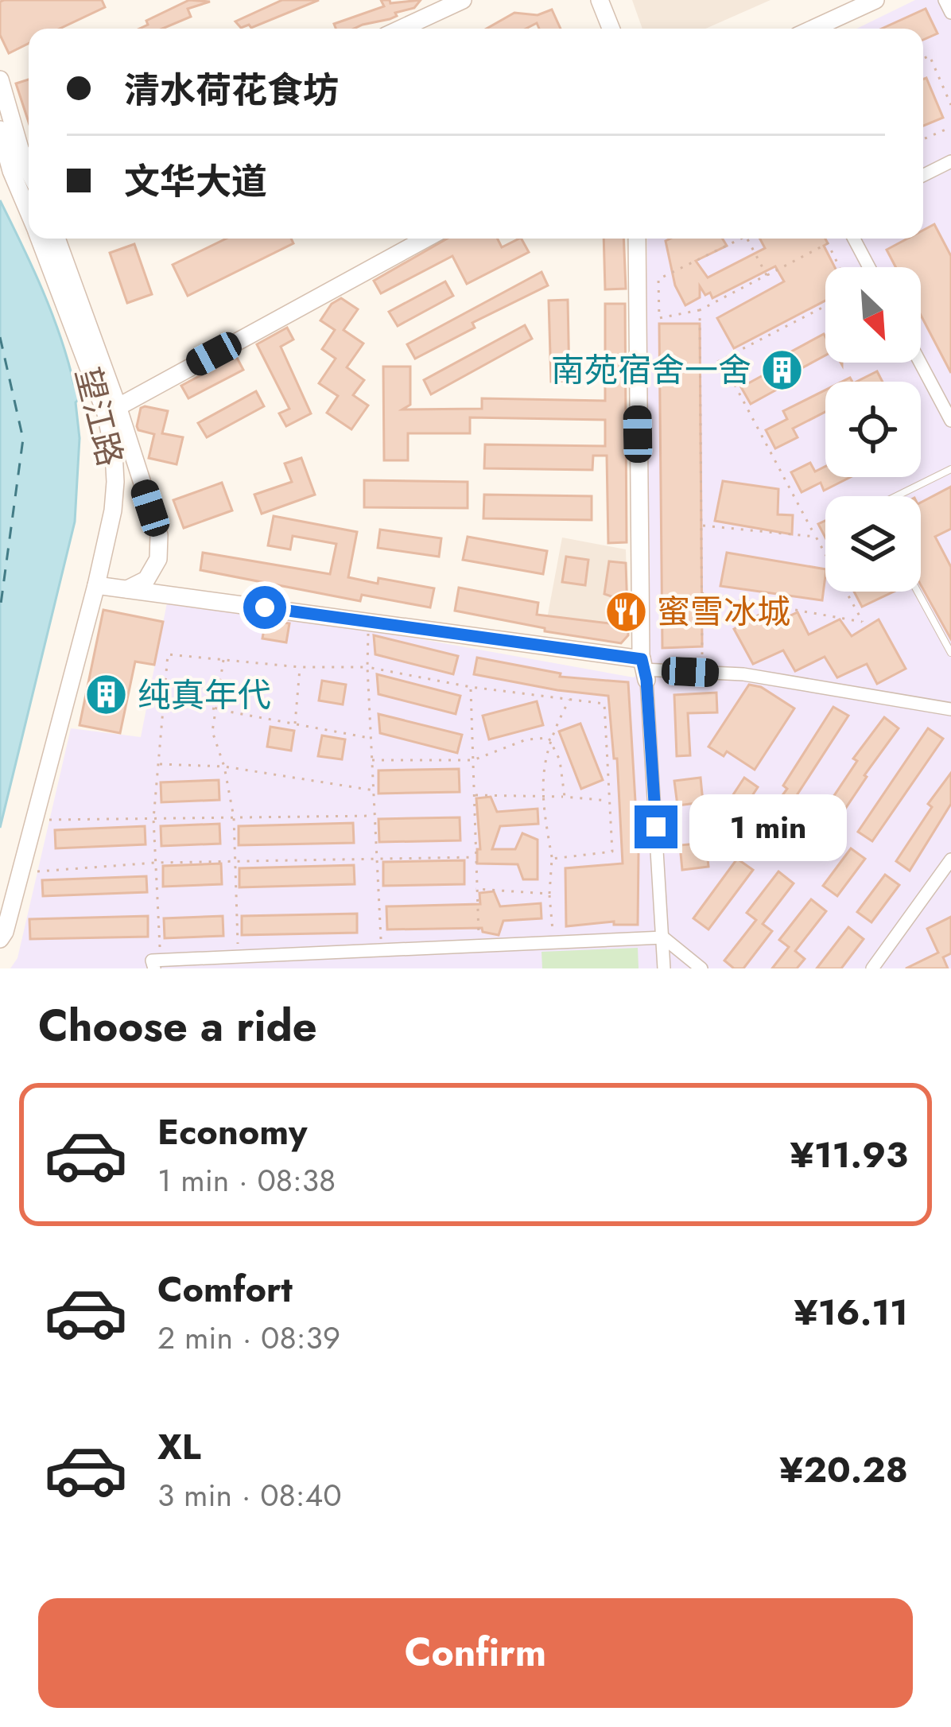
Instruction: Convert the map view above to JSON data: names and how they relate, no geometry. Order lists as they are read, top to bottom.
{
  "streets": {
    "street": ["望江路"]
  },
  "places": {
    "building": ["南苑宿舍一舍", "纯真年代"],
    "restaurant": ["蜜雪冰城"]
  },
  "north": "bottom right",
  "page": {
    "banner": ["清水荷花食坊", "文华大道"],
    "bubble": "1 min",
    "heading": "Choose a ride",
    "list": [
      {
        "name": "Economy",
        "note": "1 min · 08:38",
        "value": "¥11.93"
      },
      {
        "name": "Comfort",
        "note": "2 min · 08:39",
        "value": "¥16.11"
      },
      {
        "name": "XL",
        "note": "3 min · 08:40",
        "value": "¥20.28"
      }
    ],
    "buttons": "Confirm"
  }
}
